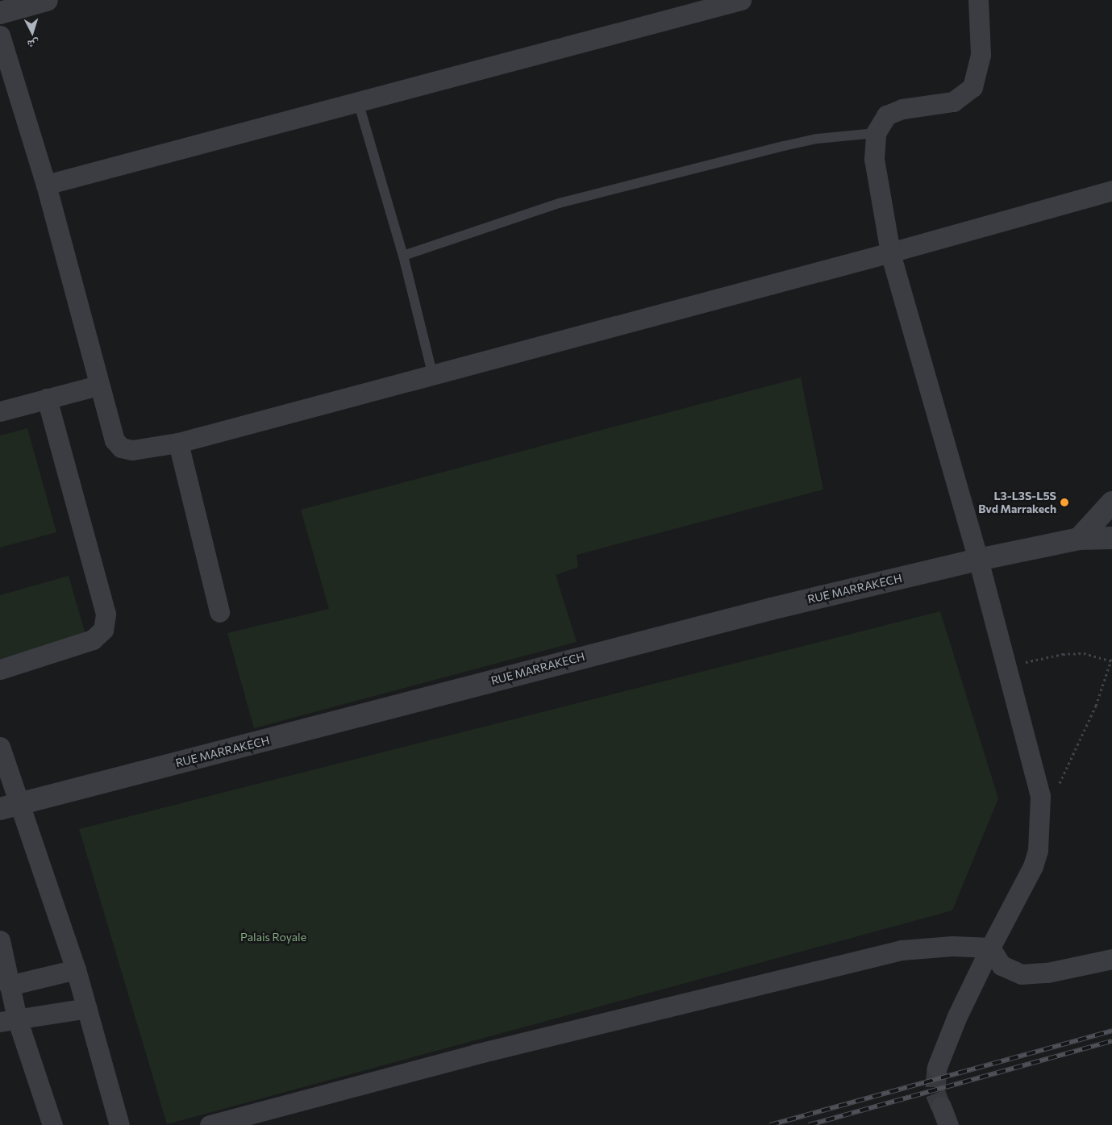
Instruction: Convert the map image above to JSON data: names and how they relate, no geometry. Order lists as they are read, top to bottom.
{
  "streets": {
    "street": ["RUE MARRAKECH"]
  },
  "parks": ["Palais Royale"],
  "places": ["L3-L3S-L5S Bvd Marrakech"],
  "north": "bottom"
}
